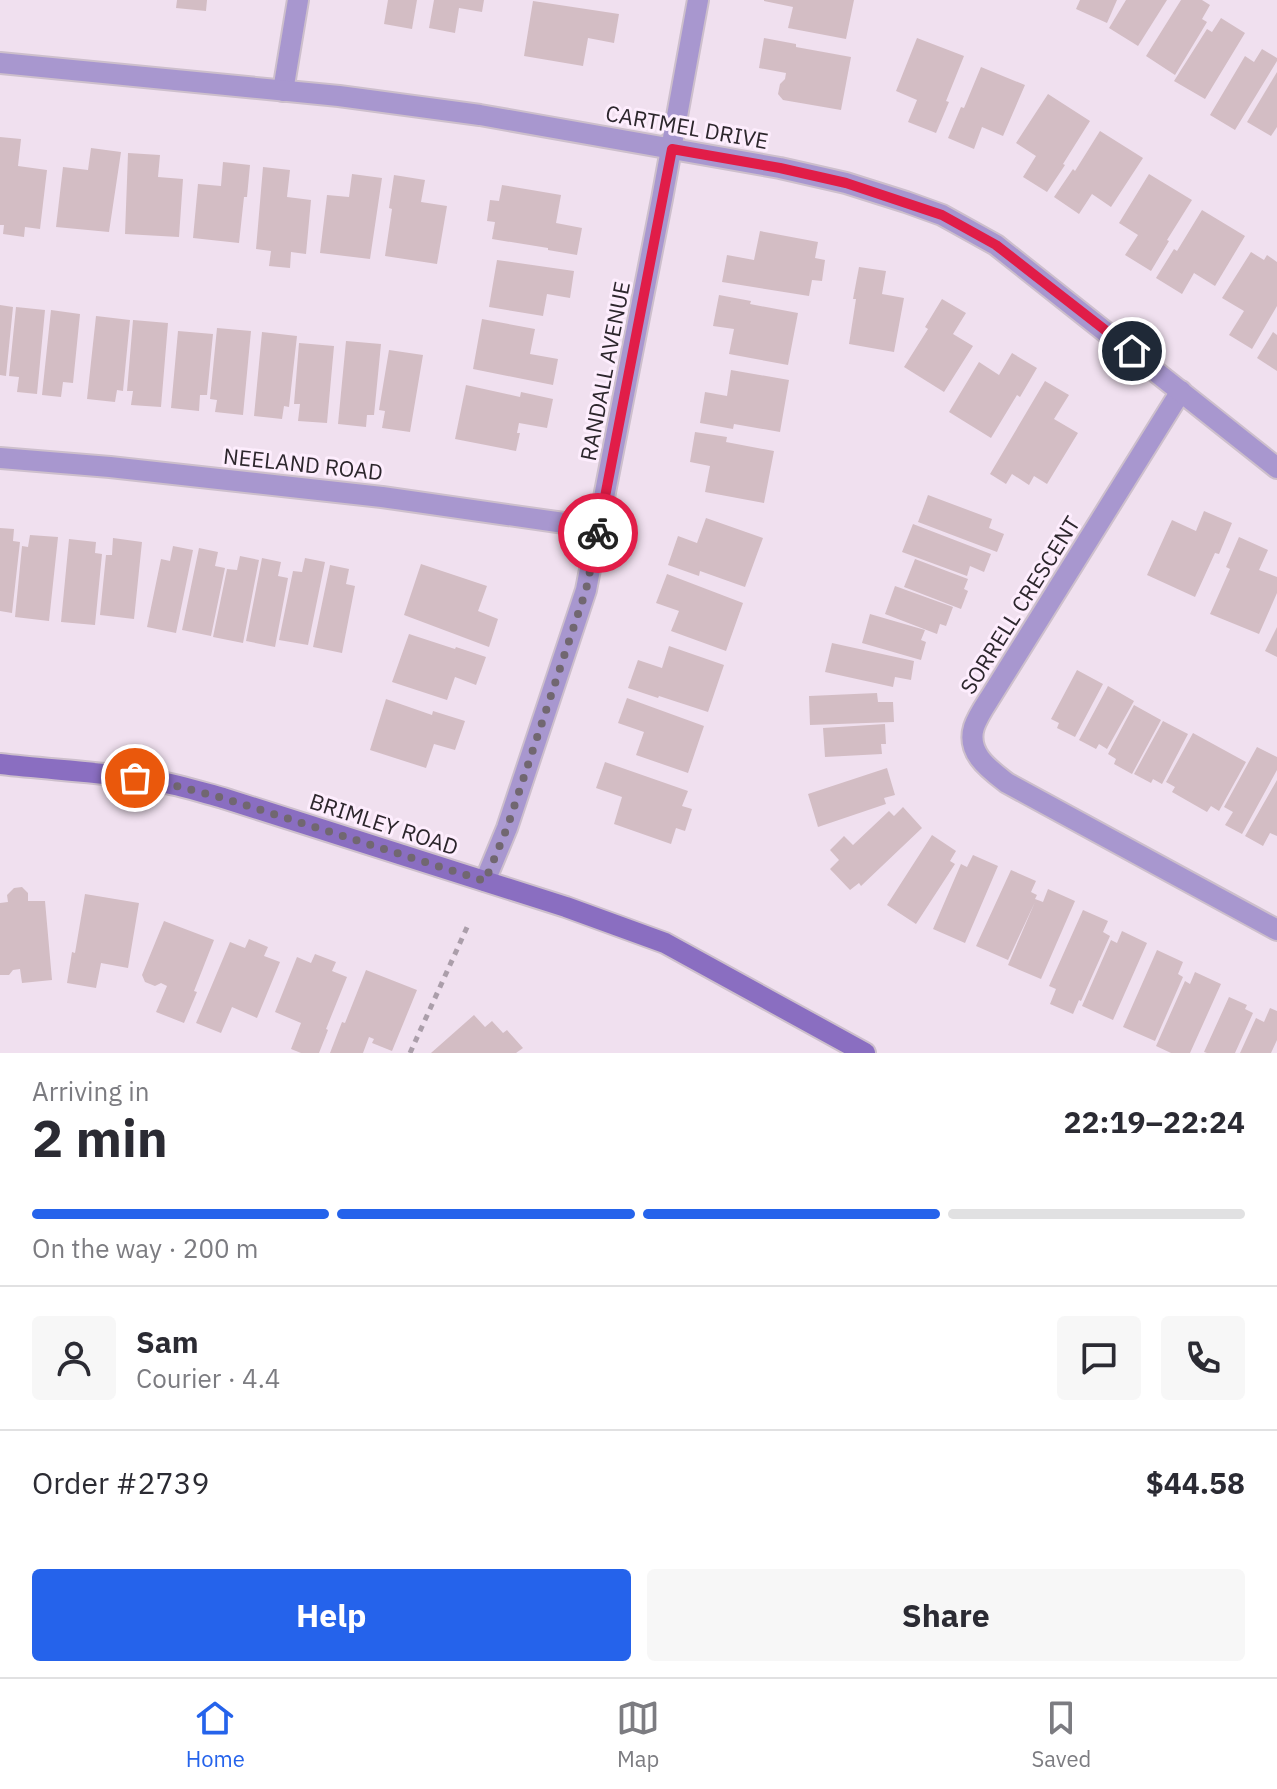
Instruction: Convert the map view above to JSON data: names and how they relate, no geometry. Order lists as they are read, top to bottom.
{
  "streets": {
    "main road": ["BRIMLEY ROAD"],
    "street": [
      "CARTMEL DRIVE",
      "RANDALL AVENUE",
      "NEELAND ROAD",
      "SORRELL CRESCENT"
    ]
  },
  "crossings": [
    ["CARTMEL DRIVE", "RANDALL AVENUE"],
    ["CARTMEL DRIVE", "SORRELL CRESCENT"],
    ["RANDALL AVENUE", "NEELAND ROAD"],
    ["RANDALL AVENUE", "BRIMLEY ROAD"]
  ],
  "page": {
    "heading": ["2 min", "Arriving in", "22:19–22:24"],
    "panel": [
      "Sam",
      "Courier · 4.4",
      "Order #2739",
      "$44.58"
    ],
    "bar": "On the way · 200 m",
    "buttons": ["Help", "Share"],
    "tabs": ["Home", "Map", "Saved"]
  }
}
